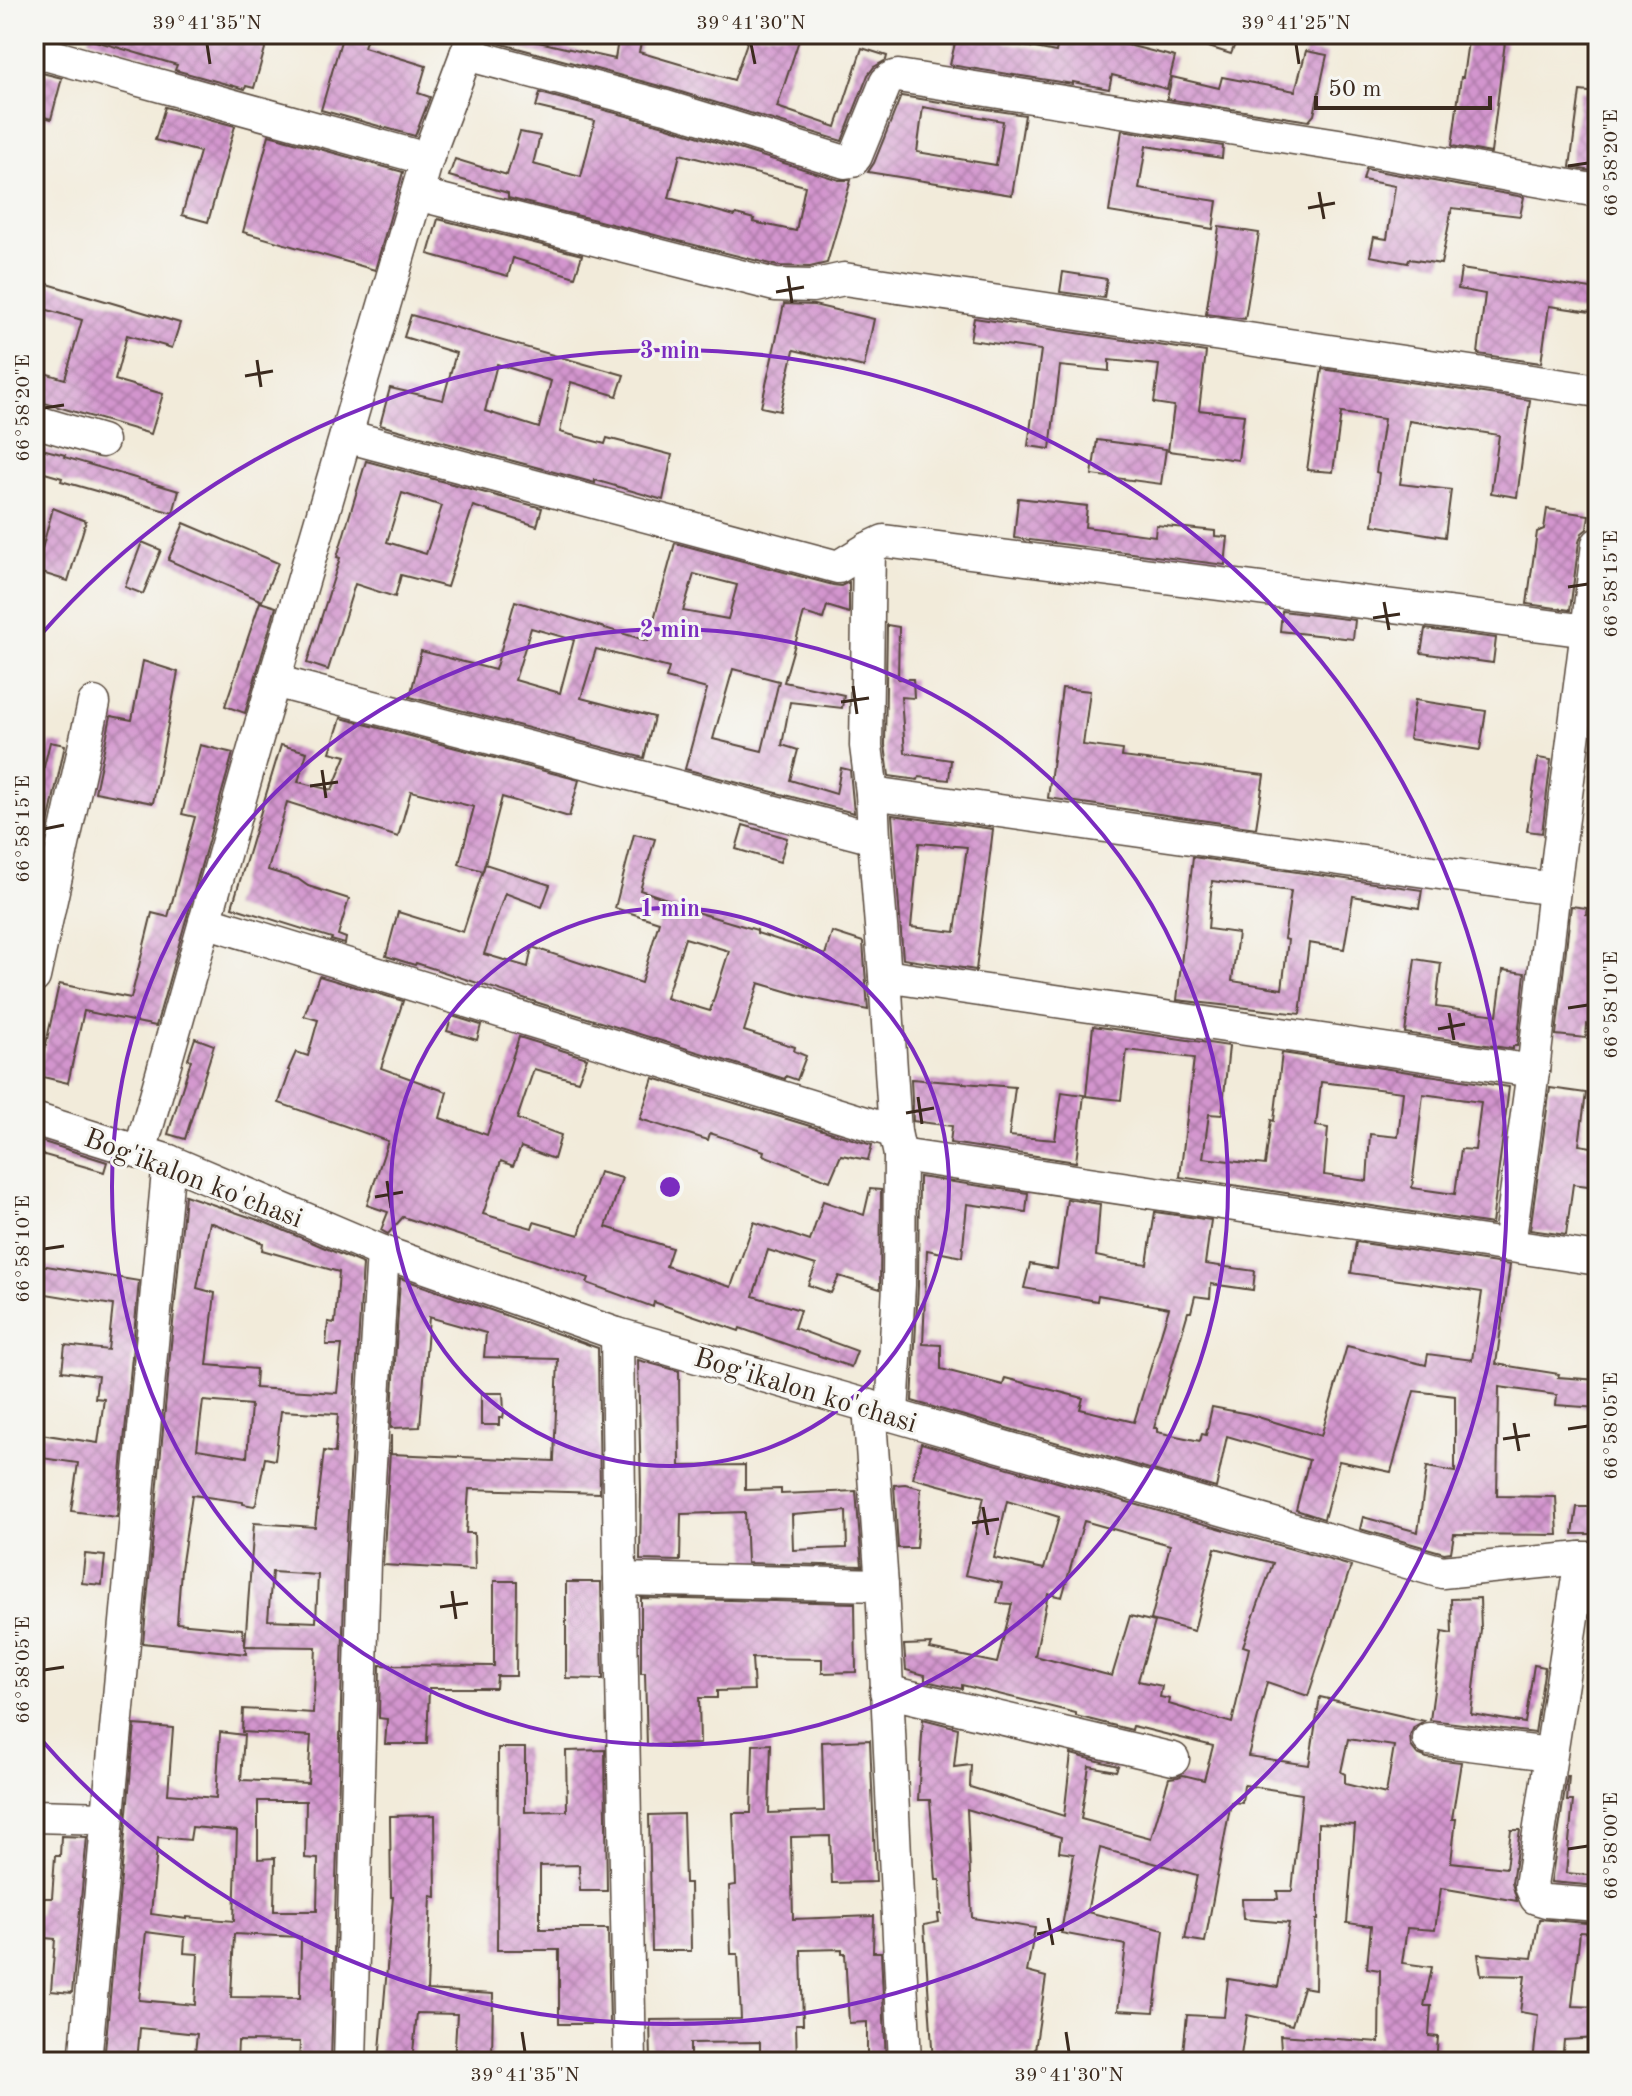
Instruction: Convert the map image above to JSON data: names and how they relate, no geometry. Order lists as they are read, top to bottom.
{
  "streets": {
    "street": ["Bog'ikalon ko'chasi"]
  },
  "scale_bar": "50 m",
  "coordinates": [
    "39°41'35\"N",
    "39°41'30\"N",
    "39°41'25\"N",
    "66°58'20\"E",
    "66°58'15\"E",
    "66°58'10\"E",
    "66°58'05\"E",
    "66°58'00\"E"
  ],
  "rings": ["3 min", "2 min", "1 min"]
}
